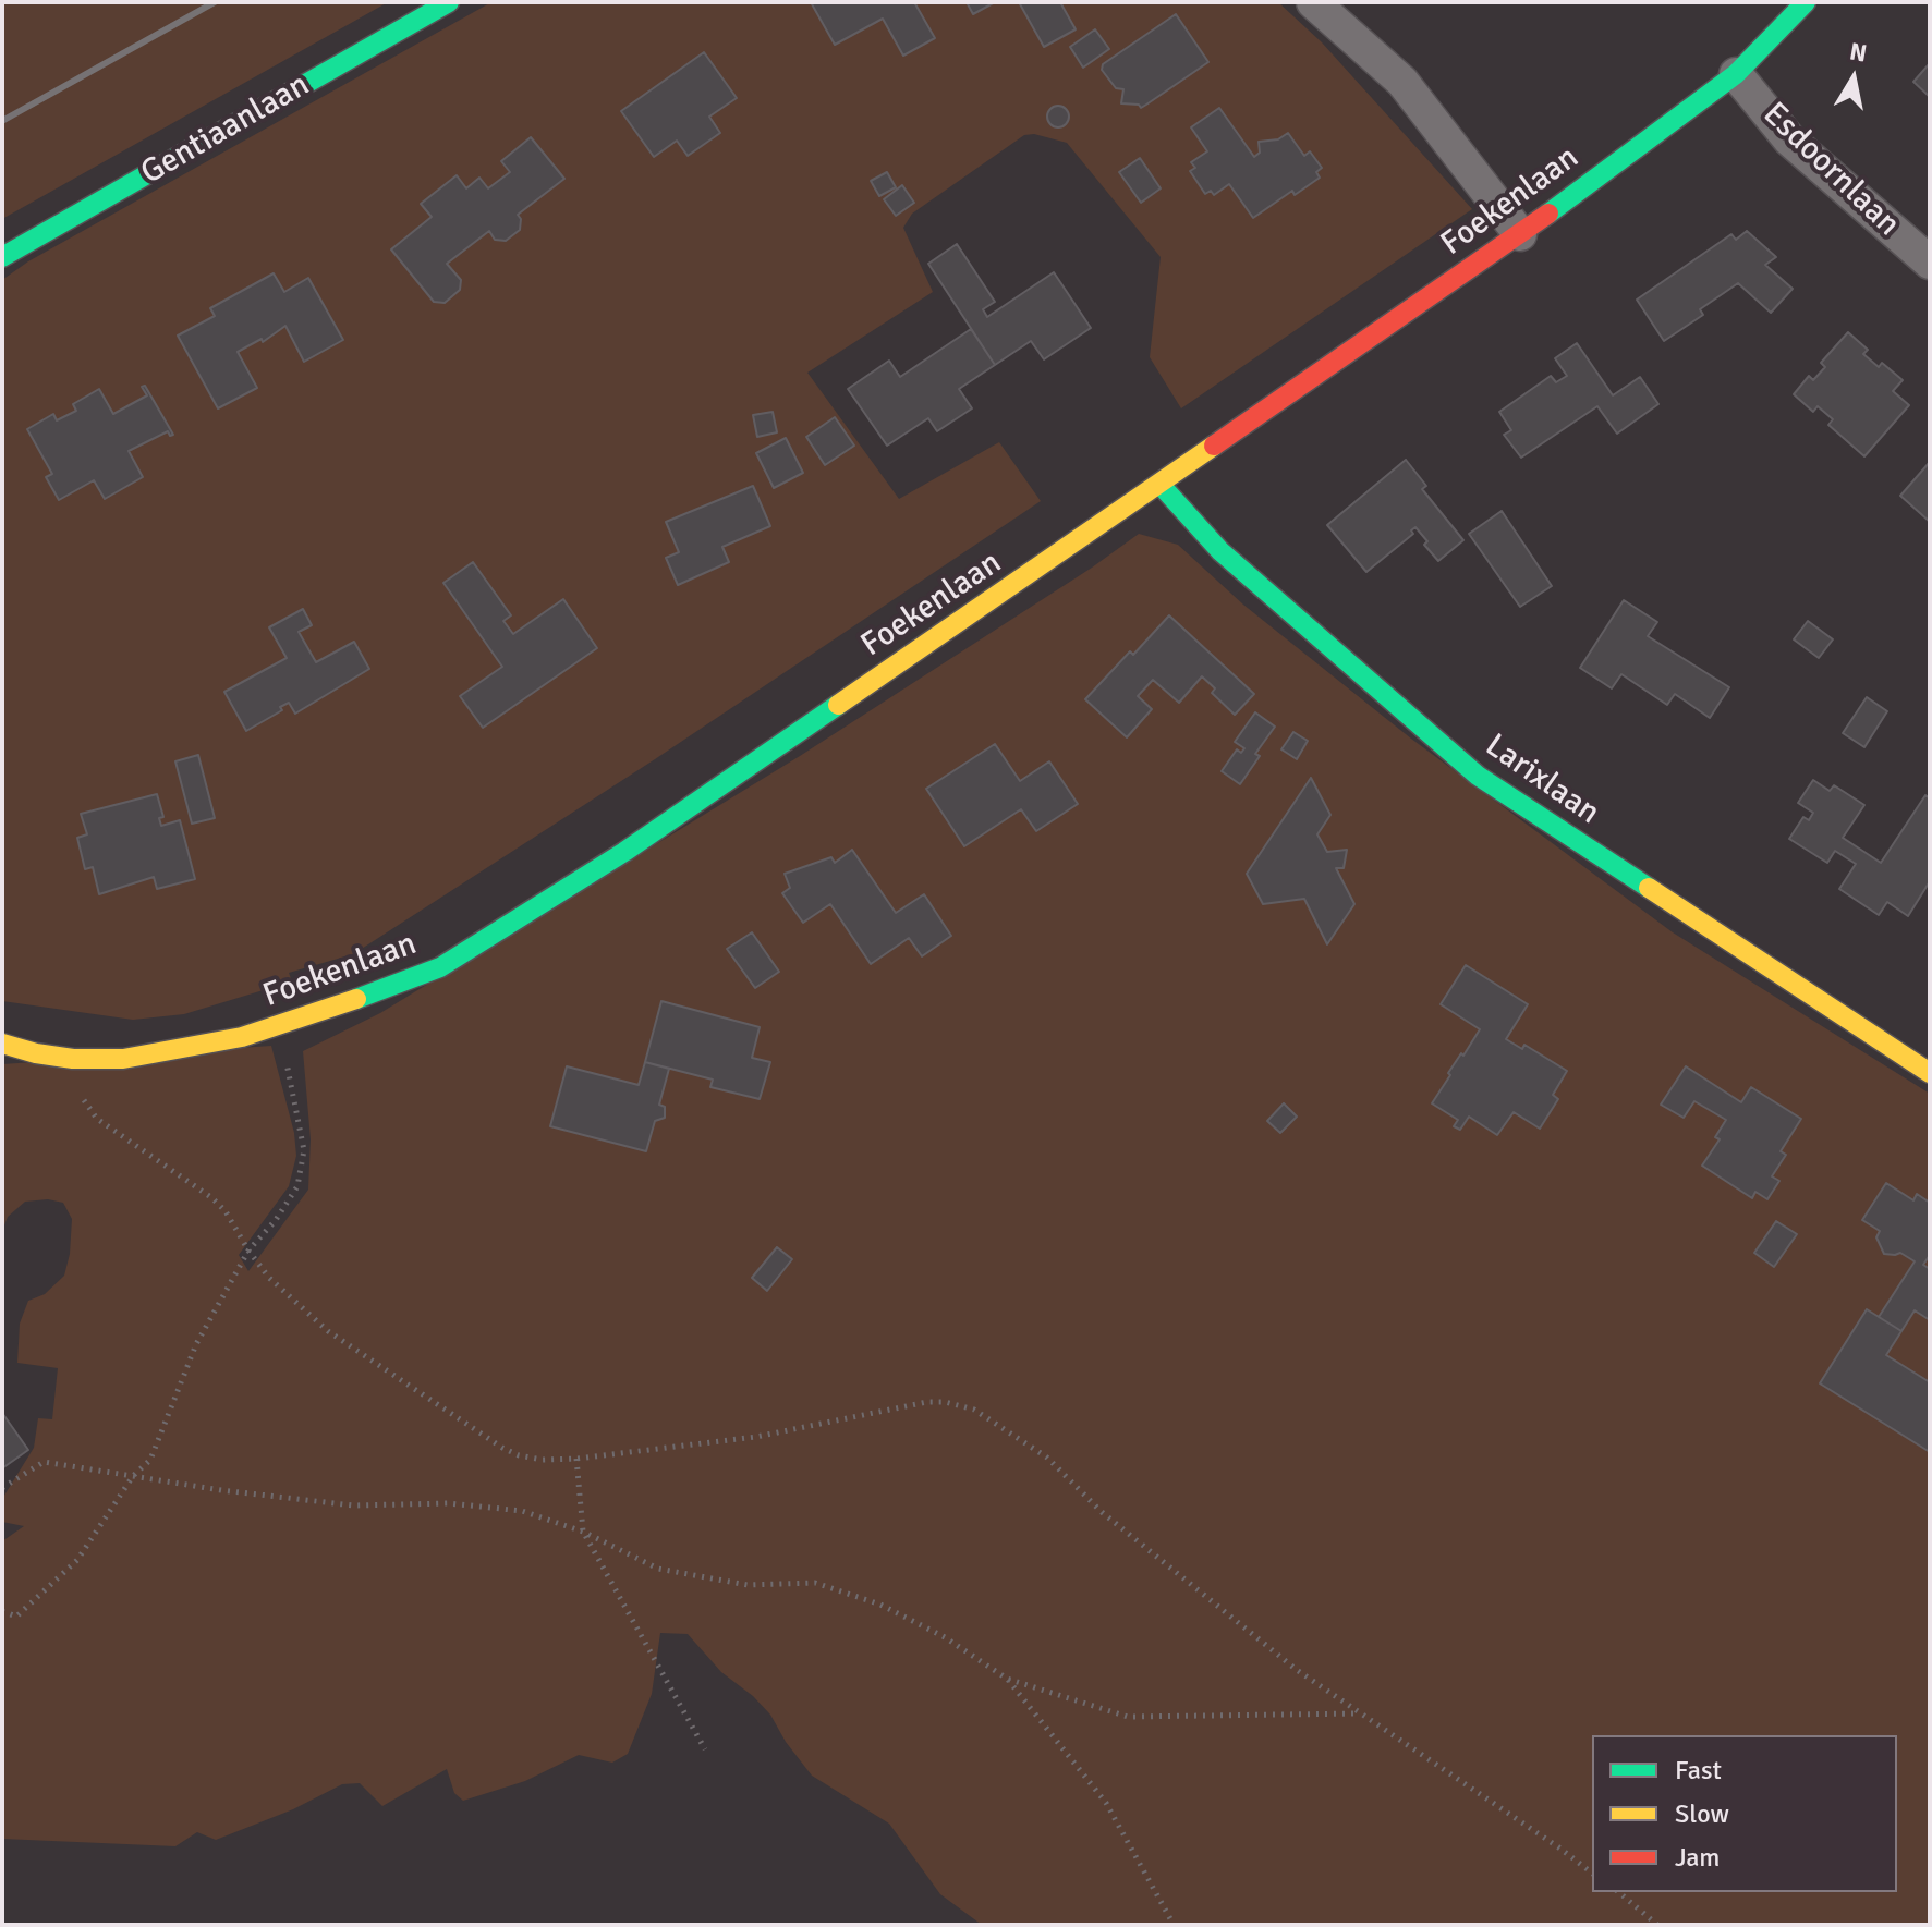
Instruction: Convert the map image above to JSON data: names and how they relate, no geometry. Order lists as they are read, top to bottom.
{
  "streets": {
    "street": [
      "Gentiaanlaan",
      "Esdoornlaan",
      "Foekenlaan",
      "Larixlaan"
    ]
  },
  "crossings": [
    ["Esdoornlaan", "Foekenlaan"],
    ["Foekenlaan", "Larixlaan"]
  ],
  "legend": ["Fast", "Slow", "Jam"],
  "north": "top"
}
